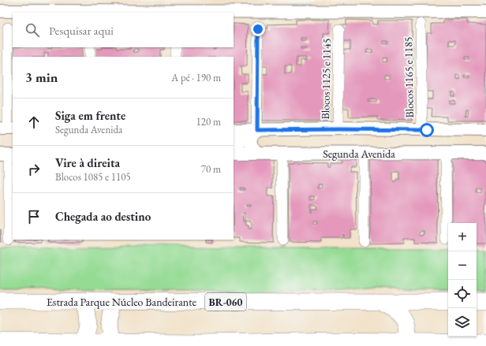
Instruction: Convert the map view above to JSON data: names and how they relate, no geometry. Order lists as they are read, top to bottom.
{
  "streets": {
    "highway": ["Estrada Parque Núcleo Bandeirante", "BR-060"],
    "street": ["Blocos 1165 e 1185", "Blocos 1125 e 1145", "Segunda Avenida"]
  },
  "page": {
    "search": "Pesquisar aqui",
    "heading": ["3 min", "A pé · 190 m"],
    "list": [
      ["Siga em frente", "Segunda Avenida", "120 m"],
      ["Vire à direita", "Blocos 1085 e 1105", "70 m"],
      "Chegada ao destino"
    ],
    "map_buttons": ["+", "−"]
  }
}
